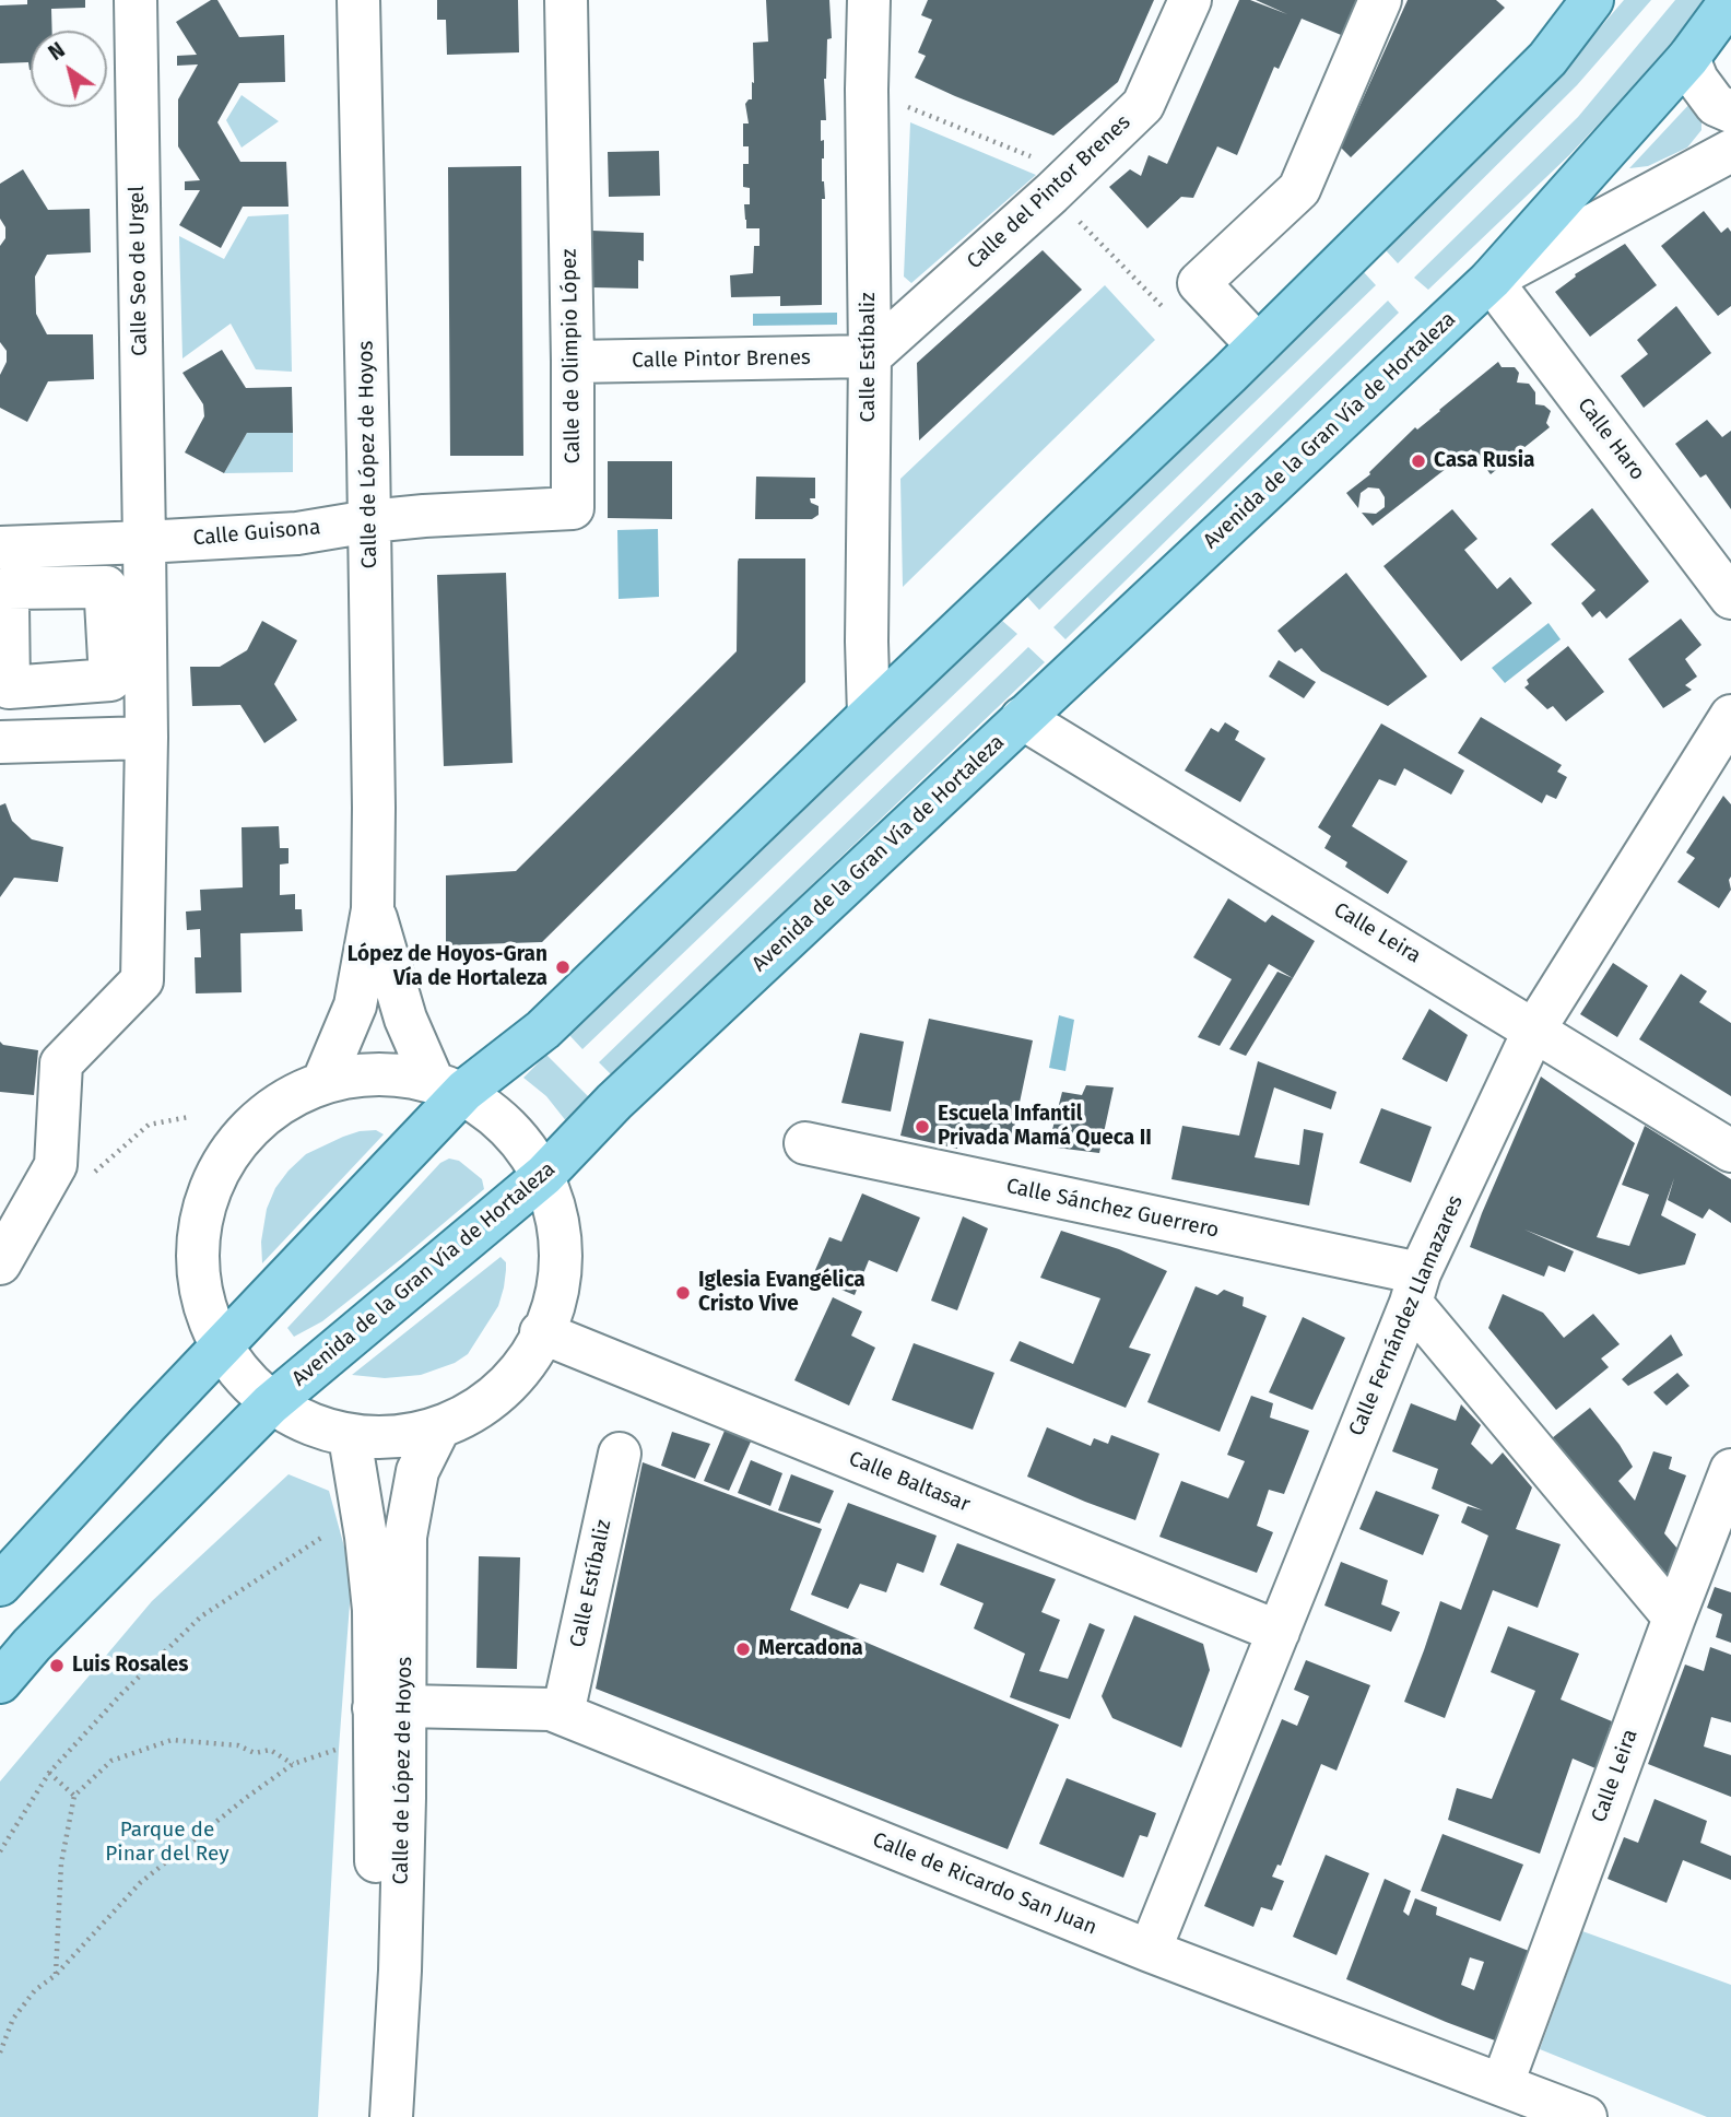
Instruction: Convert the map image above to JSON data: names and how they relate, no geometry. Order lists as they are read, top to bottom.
{
  "streets": {
    "main road": ["Avenida de la Gran Vía de Hortaleza"],
    "street": [
      "Calle del Pintor Brenes",
      "Calle Seo de Urgel",
      "Calle de Olimpio López",
      "Calle Estíbaliz",
      "Calle Pintor Brenes",
      "Calle Haro",
      "Calle de López de Hoyos",
      "Calle Guisona",
      "Calle Leira",
      "Calle Sánchez Guerrero",
      "Calle Fernández Llamazares",
      "Calle Baltasar",
      "Calle de Ricardo San Juan"
    ]
  },
  "crossings": [
    ["Calle del Pintor Brenes", "Calle Estíbaliz"],
    ["Calle del Pintor Brenes", "Calle Pintor Brenes"],
    ["Calle Seo de Urgel", "Calle Guisona"],
    ["Calle de Olimpio López", "Calle Pintor Brenes"],
    ["Calle de Olimpio López", "Calle de López de Hoyos"],
    ["Calle de Olimpio López", "Calle Guisona"],
    ["Calle Estíbaliz", "Calle Pintor Brenes"],
    ["Calle Estíbaliz", "Calle de Ricardo San Juan"],
    ["Avenida de la Gran Vía de Hortaleza", "Calle Haro"],
    ["Avenida de la Gran Vía de Hortaleza", "Calle de López de Hoyos"],
    ["Avenida de la Gran Vía de Hortaleza", "Calle Leira"],
    ["Calle de López de Hoyos", "Calle Guisona"],
    ["Calle de López de Hoyos", "Calle de Ricardo San Juan"],
    ["Calle Leira", "Calle Fernández Llamazares"],
    ["Calle Leira", "Calle de Ricardo San Juan"],
    ["Calle Sánchez Guerrero", "Calle Fernández Llamazares"],
    ["Calle Fernández Llamazares", "Calle Baltasar"],
    ["Calle Fernández Llamazares", "Calle de Ricardo San Juan"]
  ],
  "parks": ["Parque de Pinar del Rey"],
  "places": [
    "Casa Rusia",
    "López de Hoyos-Gran Vía de Hortaleza",
    "Escuela Infantil Privada Mamá Queca II",
    "Iglesia Evangélica Cristo Vive",
    "Mercadona",
    "Luis Rosales"
  ],
  "north": "top left"
}
